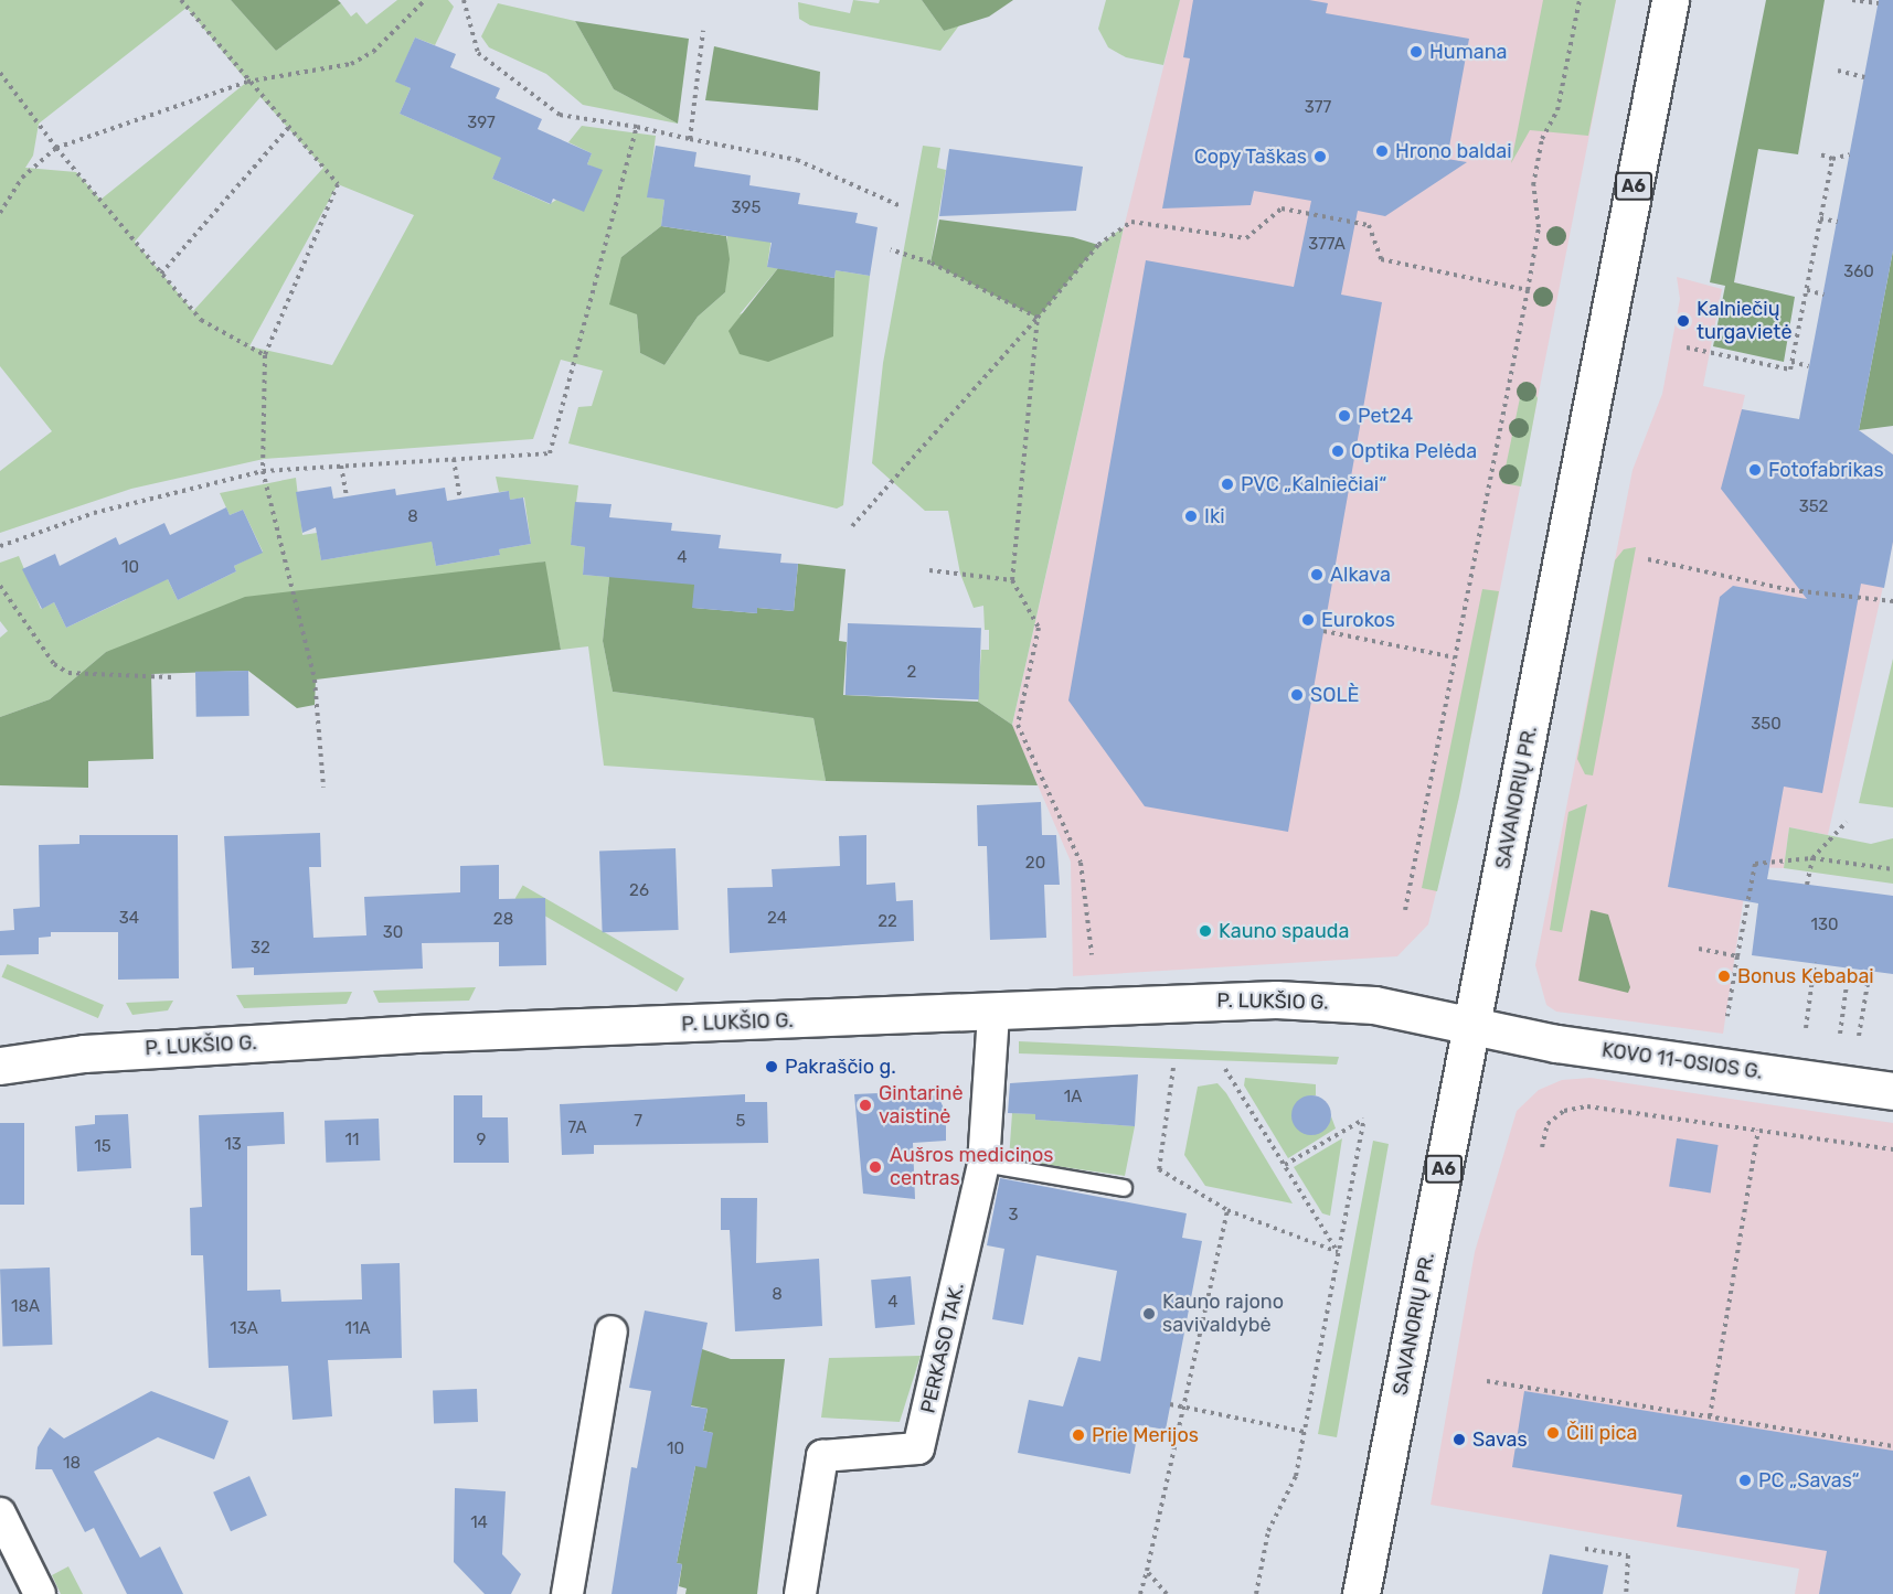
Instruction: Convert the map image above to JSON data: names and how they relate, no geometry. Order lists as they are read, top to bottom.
{
  "streets": {
    "main road": [
      "A6",
      "SAVANORIŲ PR.",
      "P. LUKŠIO G.",
      "KOVO 11-OSIOS G."
    ],
    "street": ["PERKASO TAK."]
  },
  "crossings": [
    ["SAVANORIŲ PR.", "P. LUKŠIO G."],
    ["SAVANORIŲ PR.", "KOVO 11-OSIOS G."],
    ["P. LUKŠIO G.", "KOVO 11-OSIOS G."],
    ["P. LUKŠIO G.", "PERKASO TAK."]
  ],
  "places": [
    "Humana",
    "Hrono baldai",
    "Copy Taškas",
    "Kalniečių turgavietė",
    "Pet24",
    "Optika Pelėda",
    "Fotofabrikas",
    "PVC „Kalniečiai“",
    "Iki",
    "Alkava",
    "Eurokos",
    "SOLÈ",
    "Kauno spauda",
    "Bonus Kebabai",
    "Pakraščio g.",
    "Gintarinė vaistinė",
    "Aušros medicinos centras",
    "Kauno rajono savivaldybė",
    "Čili pica",
    "Prie Merijos",
    "Savas",
    "PC „Savas“"
  ],
  "house_numbers": [
    "377",
    "397",
    "395",
    "377A",
    "360",
    "352",
    "8",
    "4",
    "10",
    "2",
    "350",
    "20",
    "26",
    "34",
    "24",
    "28",
    "22",
    "130",
    "30",
    "32",
    "1A",
    "7",
    "5",
    "7A",
    "11",
    "9",
    "13",
    "15",
    "3",
    "8",
    "4",
    "18A",
    "13A",
    "11A",
    "10",
    "18",
    "14"
  ]
}
